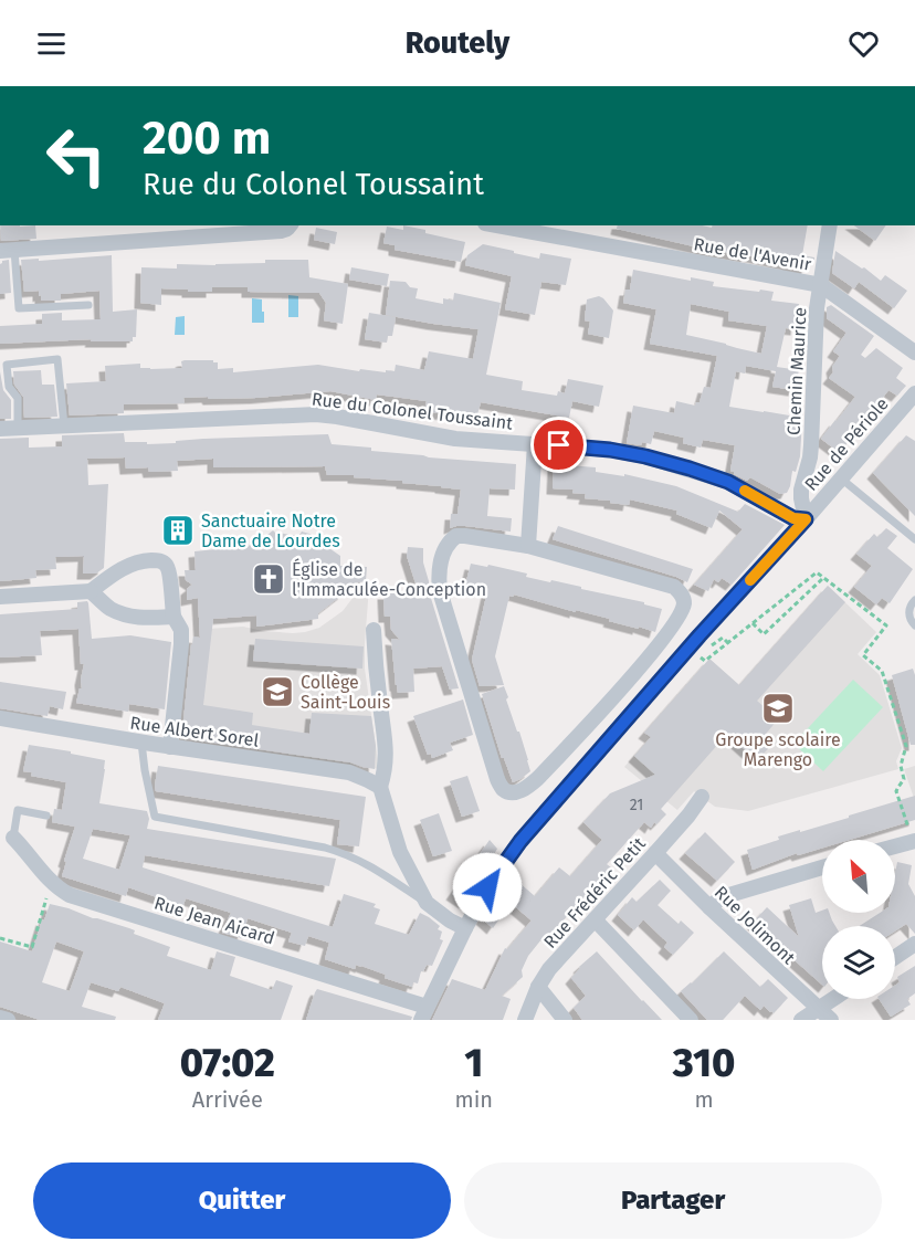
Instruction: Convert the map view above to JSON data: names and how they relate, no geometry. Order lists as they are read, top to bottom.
{
  "streets": {
    "street": [
      "Rue de l'Avenir",
      "Chemin Maurice",
      "Rue du Colonel Toussaint",
      "Rue de Périole",
      "Rue Albert Sorel",
      "Rue Frédéric Petit",
      "Rue Jean Aicard",
      "Rue Jolimont"
    ]
  },
  "crossings": [
    ["Rue de l'Avenir", "Chemin Maurice"],
    ["Chemin Maurice", "Rue du Colonel Toussaint"],
    ["Chemin Maurice", "Rue de Périole"],
    ["Rue du Colonel Toussaint", "Rue de Périole"],
    ["Rue de Périole", "Rue Jean Aicard"],
    ["Rue Frédéric Petit", "Rue Jolimont"]
  ],
  "places": {
    "building": ["Sanctuaire Notre Dame de Lourdes"],
    "church": ["Église de l'Immaculée-Conception"],
    "school or university": ["Collège Saint-Louis", "Groupe scolaire Marengo"]
  },
  "house_numbers": ["21"],
  "north": "top left",
  "page": {
    "header": "Routely",
    "turn": ["200 m", "Rue du Colonel Toussaint"],
    "eta": [
      "07:02",
      "Arrivée",
      "1",
      "min",
      "310",
      "m"
    ],
    "buttons": ["Quitter", "Partager"]
  }
}
